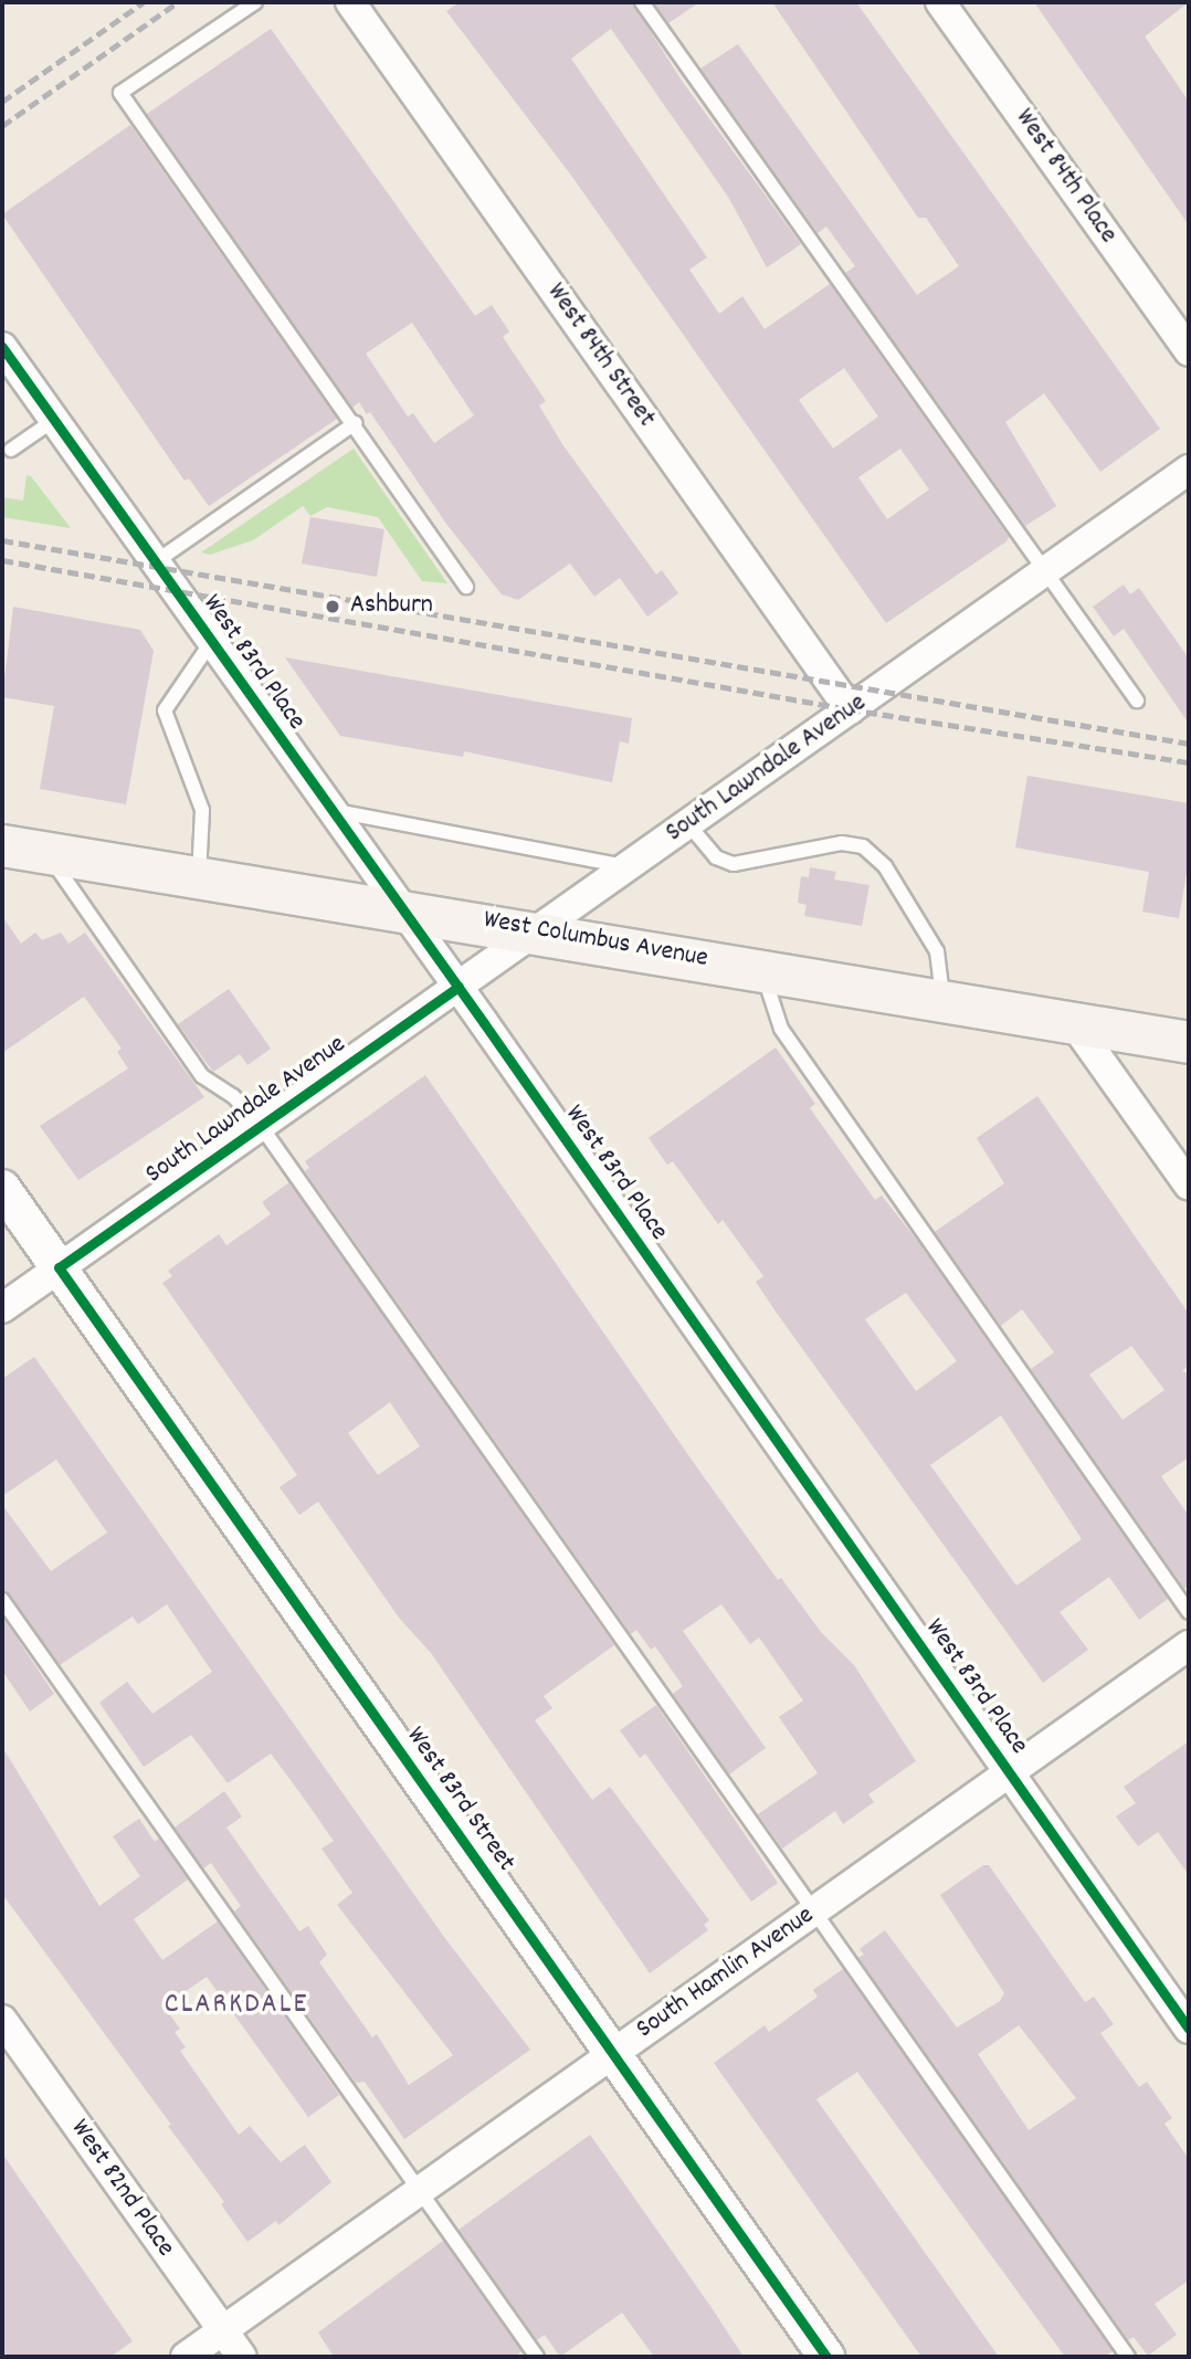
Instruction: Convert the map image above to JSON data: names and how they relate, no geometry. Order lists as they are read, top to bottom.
{
  "streets": {
    "main road": ["West Columbus Avenue"],
    "street": [
      "West 84th Place",
      "West 84th Street",
      "West 83rd Place",
      "South Lawndale Avenue",
      "West 83rd Street",
      "South Hamlin Avenue",
      "West 82nd Place"
    ]
  },
  "crossings": [
    ["West 84th Street", "South Lawndale Avenue"],
    ["West 83rd Place", "South Lawndale Avenue"],
    ["West 83rd Place", "West Columbus Avenue"],
    ["West 83rd Place", "South Hamlin Avenue"],
    ["South Lawndale Avenue", "West Columbus Avenue"],
    ["South Lawndale Avenue", "West 83rd Street"],
    ["West 83rd Street", "South Hamlin Avenue"],
    ["South Hamlin Avenue", "West 82nd Place"]
  ],
  "districts": ["CLARKDALE"],
  "places": ["Ashburn"]
}
